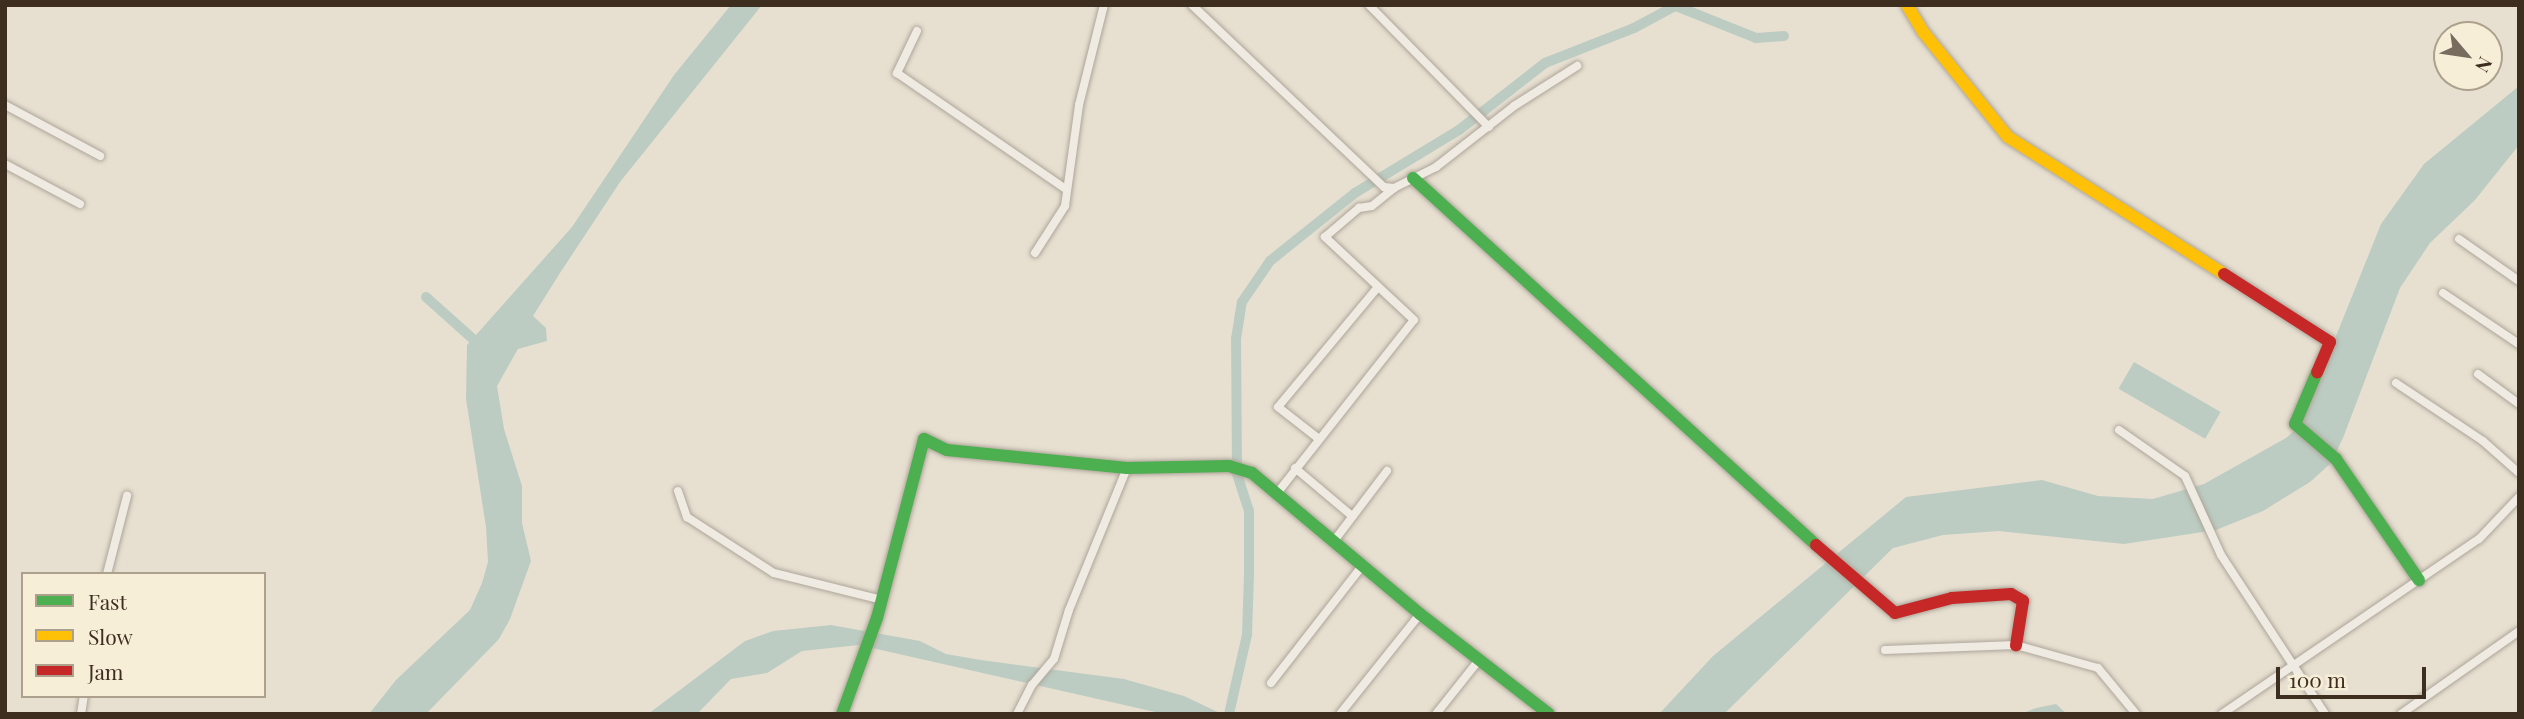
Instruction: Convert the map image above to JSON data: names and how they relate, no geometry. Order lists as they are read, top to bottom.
{
  "legend": ["Fast", "Slow", "Jam"],
  "scale_bar": "100 m",
  "north": "bottom right"
}
